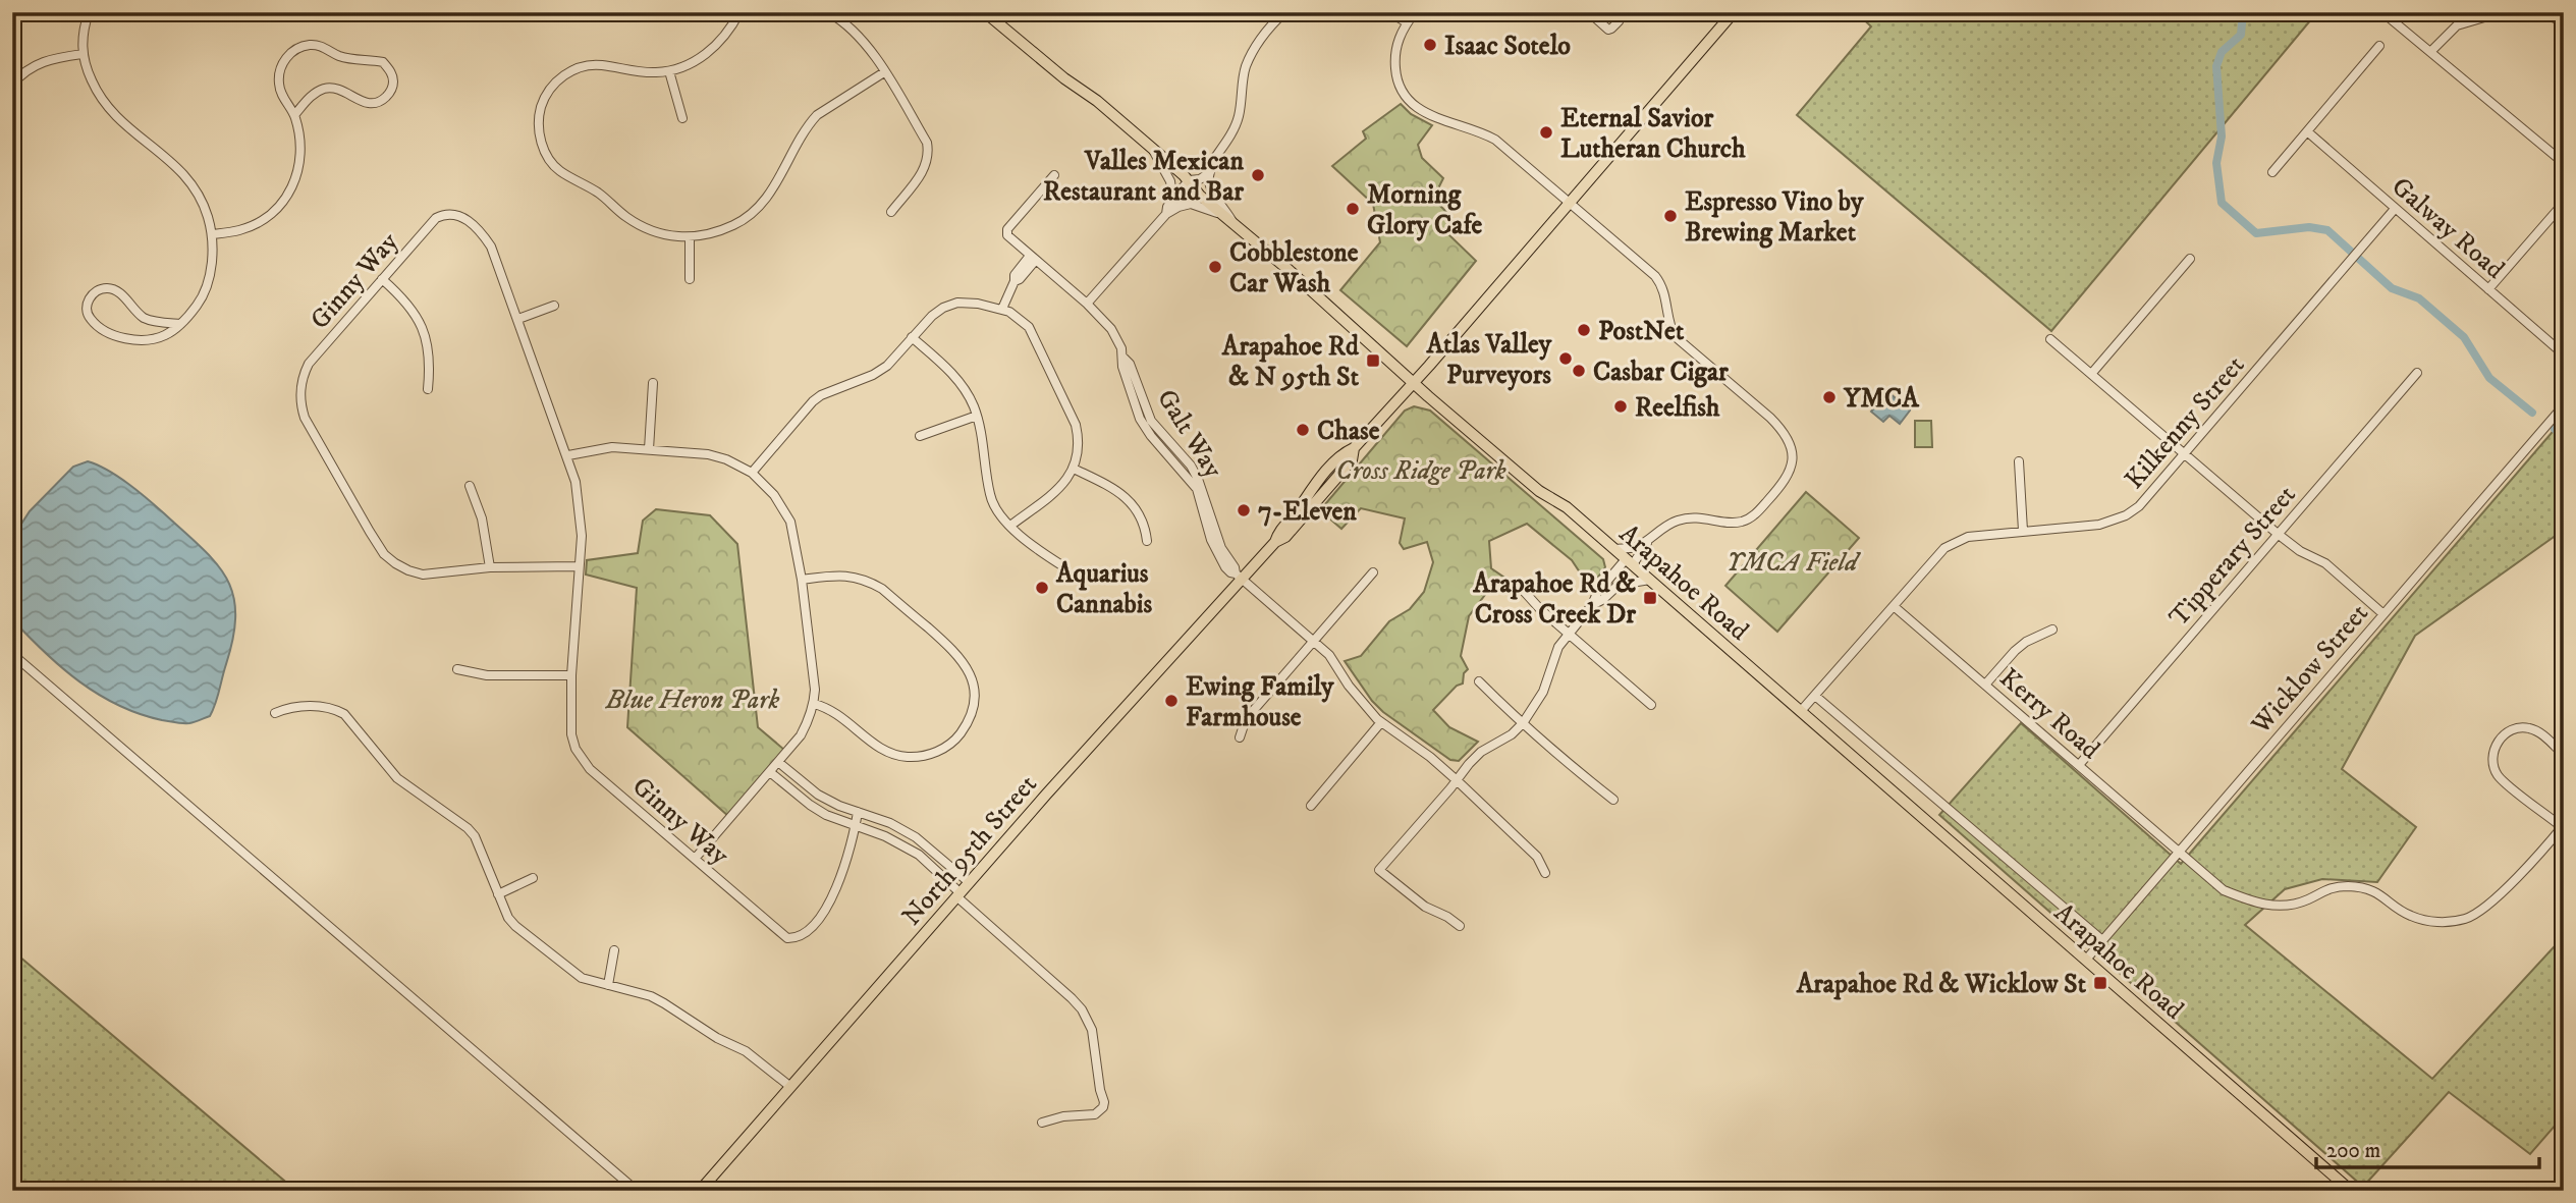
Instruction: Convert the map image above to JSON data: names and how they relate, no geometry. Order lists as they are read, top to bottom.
{
  "streets": {
    "main road": ["Arapahoe Road", "North 95th Street"],
    "street": [
      "Galway Road",
      "Ginny Way",
      "Kilkenny Street",
      "Galt Way",
      "Tipperary Street",
      "Wicklow Street",
      "Kerry Road"
    ]
  },
  "crossings": [
    ["Galway Road", "Kilkenny Street"],
    ["Kilkenny Street", "Arapahoe Road"],
    ["Kilkenny Street", "Kerry Road"],
    ["Galt Way", "North 95th Street"],
    ["Tipperary Street", "Kerry Road"],
    ["Arapahoe Road", "Wicklow Street"],
    ["Arapahoe Road", "North 95th Street"],
    ["Wicklow Street", "Kerry Road"]
  ],
  "parks": ["Cross Ridge Park", "YMCA Field", "Blue Heron Park"],
  "places": {
    "other": [
      "Isaac Sotelo",
      "Eternal Savior Lutheran Church",
      "Valles Mexican Restaurant and Bar",
      "Morning Glory Cafe",
      "Espresso Vino by Brewing Market",
      "Cobblestone Car Wash",
      "PostNet",
      "Atlas Valley Purveyors",
      "Casbar Cigar",
      "YMCA",
      "Reelfish",
      "Chase",
      "7-Eleven",
      "Aquarius Cannabis",
      "Ewing Family Farmhouse"
    ],
    "transit": ["Arapahoe Rd & N 95th St", "Arapahoe Rd & Cross Creek Dr", "Arapahoe Rd & Wicklow St"]
  },
  "scale_bar": "200 m"
}
